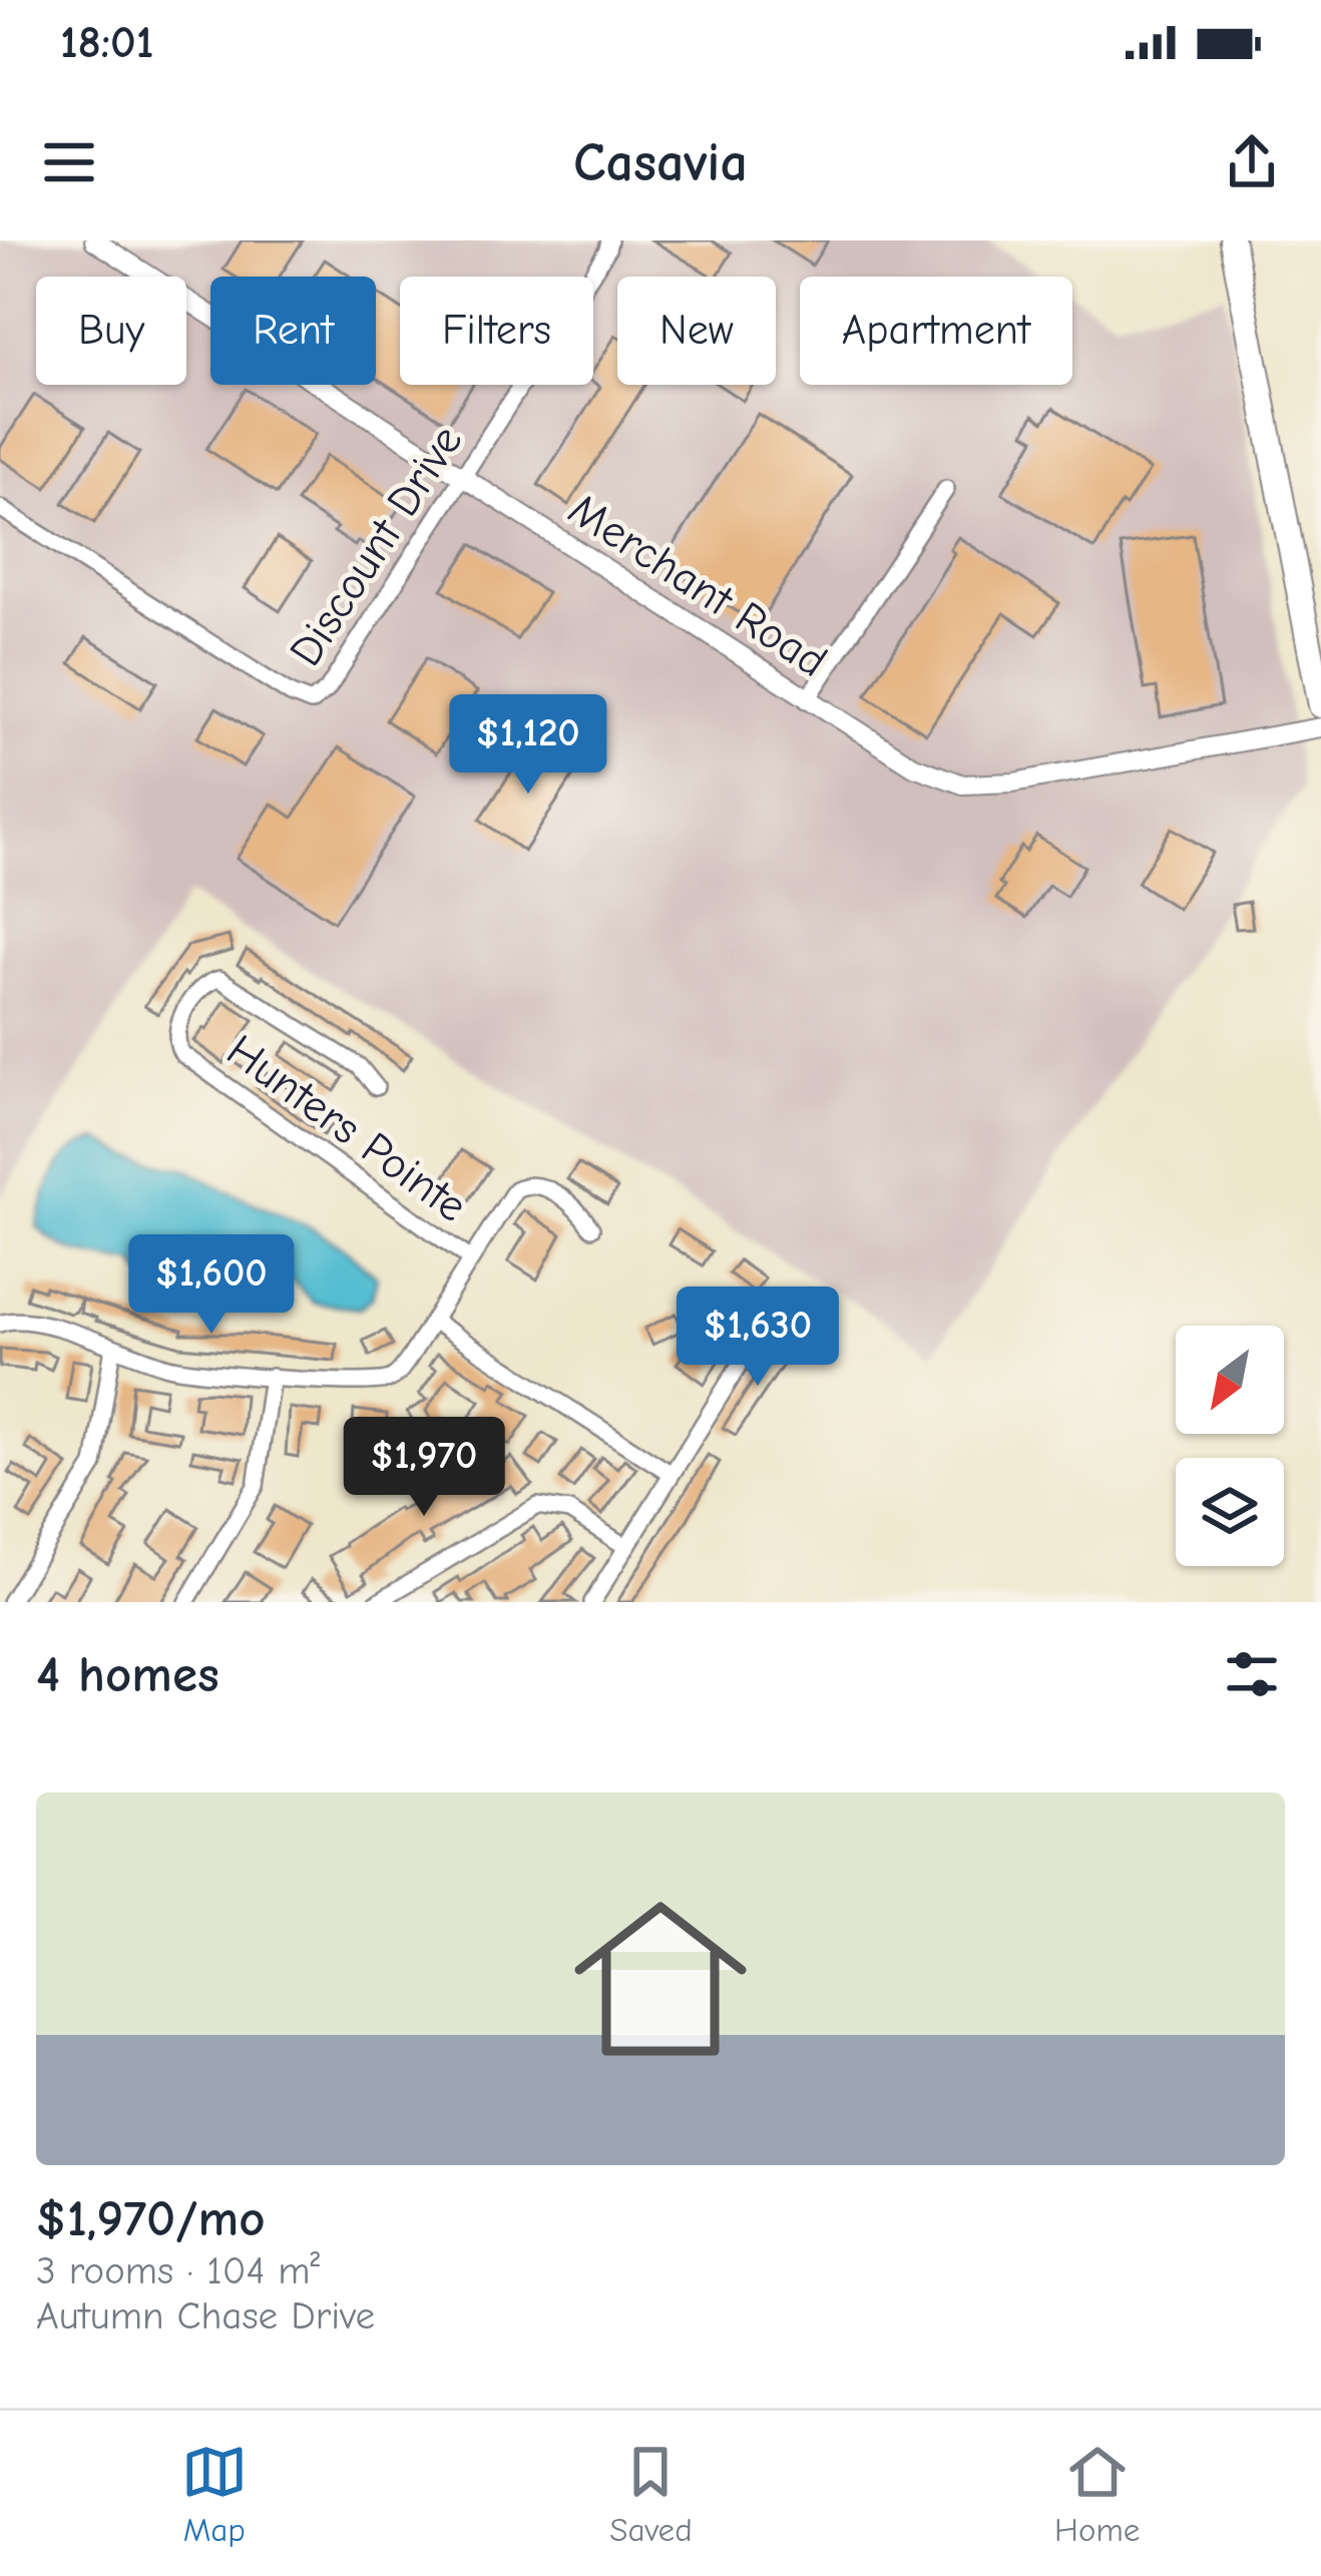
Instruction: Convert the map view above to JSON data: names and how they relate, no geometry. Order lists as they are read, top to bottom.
{
  "streets": {
    "street": ["Discount Drive", "Merchant Road", "Hunters Pointe"]
  },
  "crossings": [
    ["Discount Drive", "Merchant Road"]
  ],
  "north": "bottom left",
  "page": {
    "status": "18:01",
    "header": "Casavia",
    "chip": [
      "Buy",
      "Rent",
      "Filters",
      "New",
      "Apartment"
    ],
    "price": [
      "$1,120",
      "$1,600",
      "$1,630",
      "$1,970"
    ],
    "heading": "4 homes",
    "list": [
      {
        "name": "$1,970/mo",
        "note": "3 rooms · 104 m² · Autumn Chase Drive"
      }
    ],
    "tabs": ["Map", "Saved", "Home"]
  }
}
